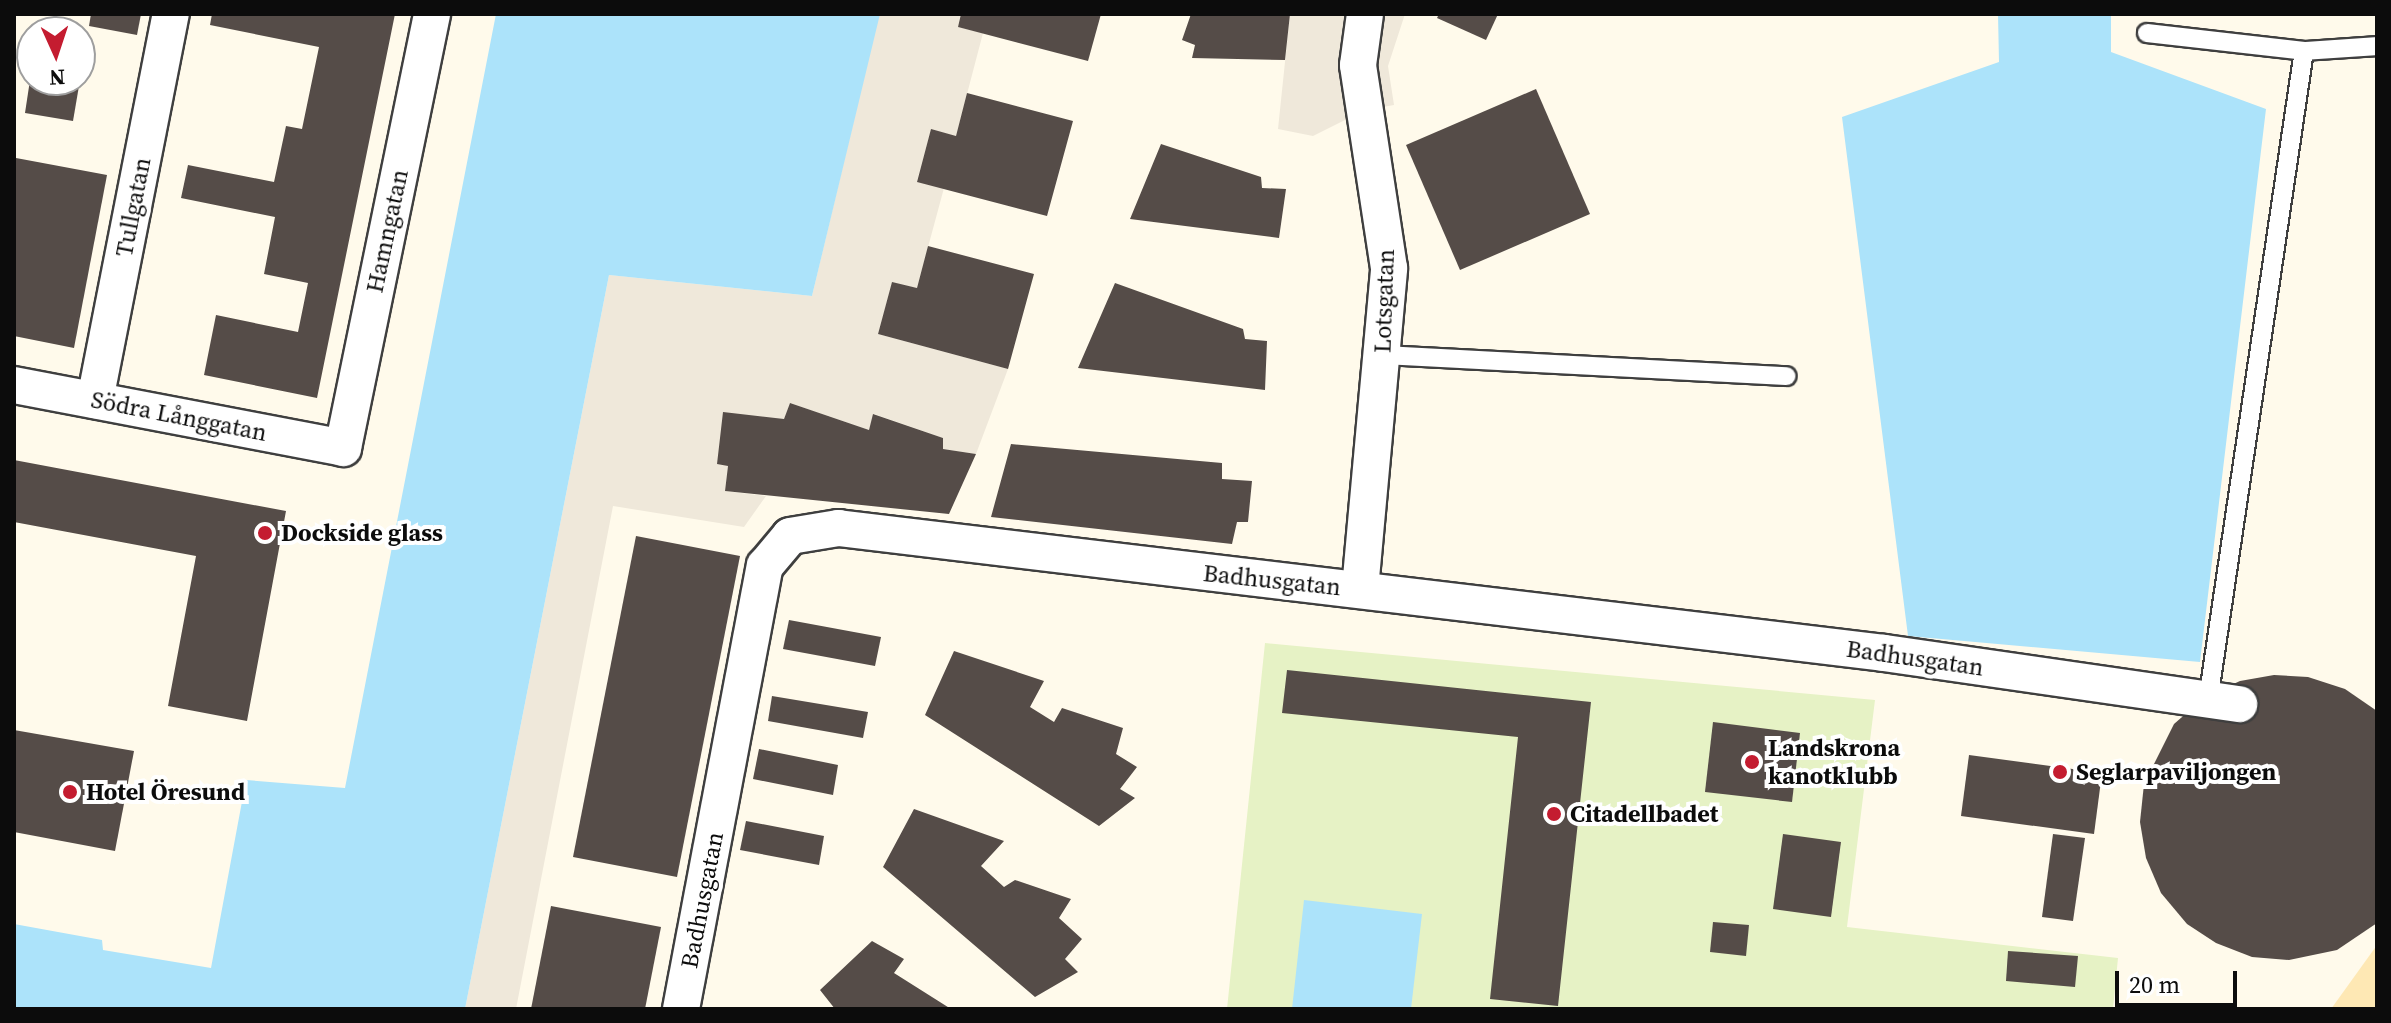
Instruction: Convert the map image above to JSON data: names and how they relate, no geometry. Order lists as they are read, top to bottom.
{
  "streets": {
    "street": [
      "Tullgatan",
      "Hamngatan",
      "Lotsgatan",
      "Södra Långgatan",
      "Badhusgatan"
    ]
  },
  "crossings": [
    ["Tullgatan", "Södra Långgatan"],
    ["Hamngatan", "Södra Långgatan"],
    ["Lotsgatan", "Badhusgatan"]
  ],
  "places": [
    "Dockside glass",
    "Landskrona kanotklubb",
    "Seglarpaviljongen",
    "Hotel Öresund",
    "Citadellbadet"
  ],
  "scale_bar": "20 m",
  "north": "bottom"
}
